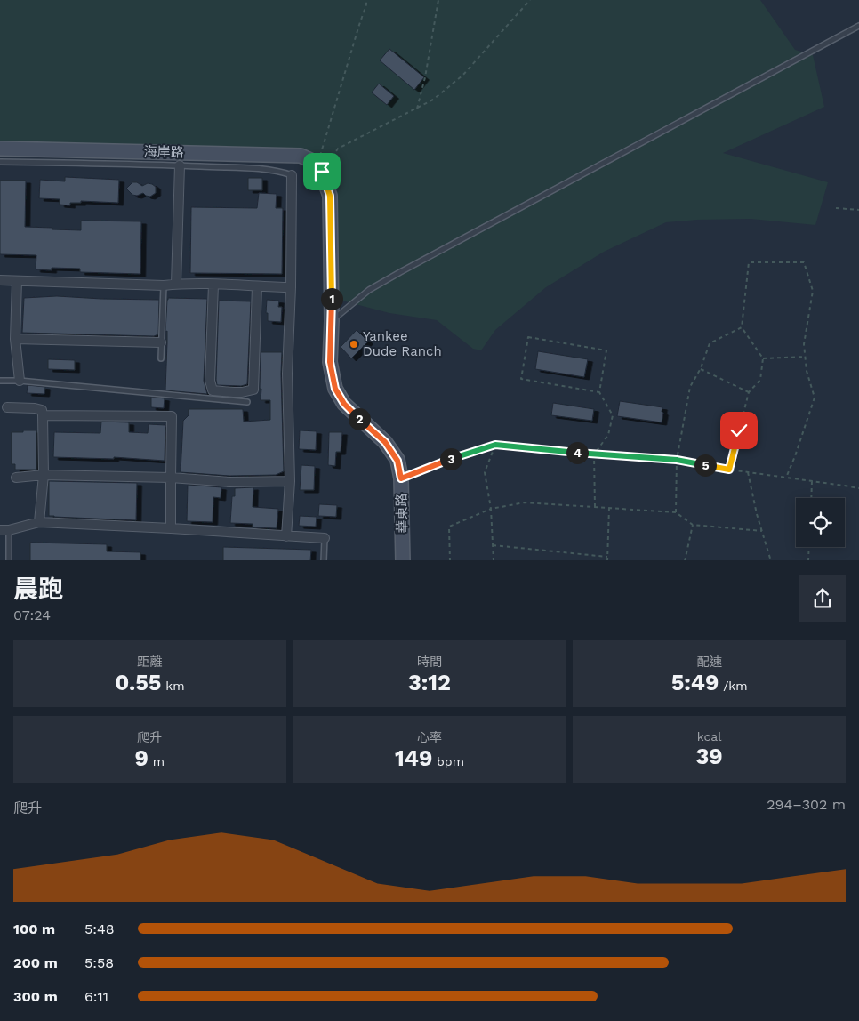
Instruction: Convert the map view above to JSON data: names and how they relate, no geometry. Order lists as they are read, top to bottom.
{
  "streets": {
    "main road": ["海岸路", "華東路"]
  },
  "crossings": [
    ["海岸路", "華東路"]
  ],
  "places": ["Yankee Dude Ranch"],
  "page": {
    "pins": [
      "1",
      "2",
      "4",
      "3",
      "5"
    ],
    "heading": ["晨跑", "07:24"],
    "stats": [
      ["距離", "0.55 km"],
      ["時間", "3:12"],
      ["配速", "5:49 /km"],
      ["爬升", "9 m"],
      ["心率", "149 bpm"],
      ["kcal", "39"]
    ],
    "chart": ["爬升", "294–302 m"],
    "list": [
      {
        "name": "100 m",
        "note": "5:48"
      },
      {
        "name": "200 m",
        "note": "5:58"
      },
      {
        "name": "300 m",
        "note": "6:11"
      }
    ]
  }
}
